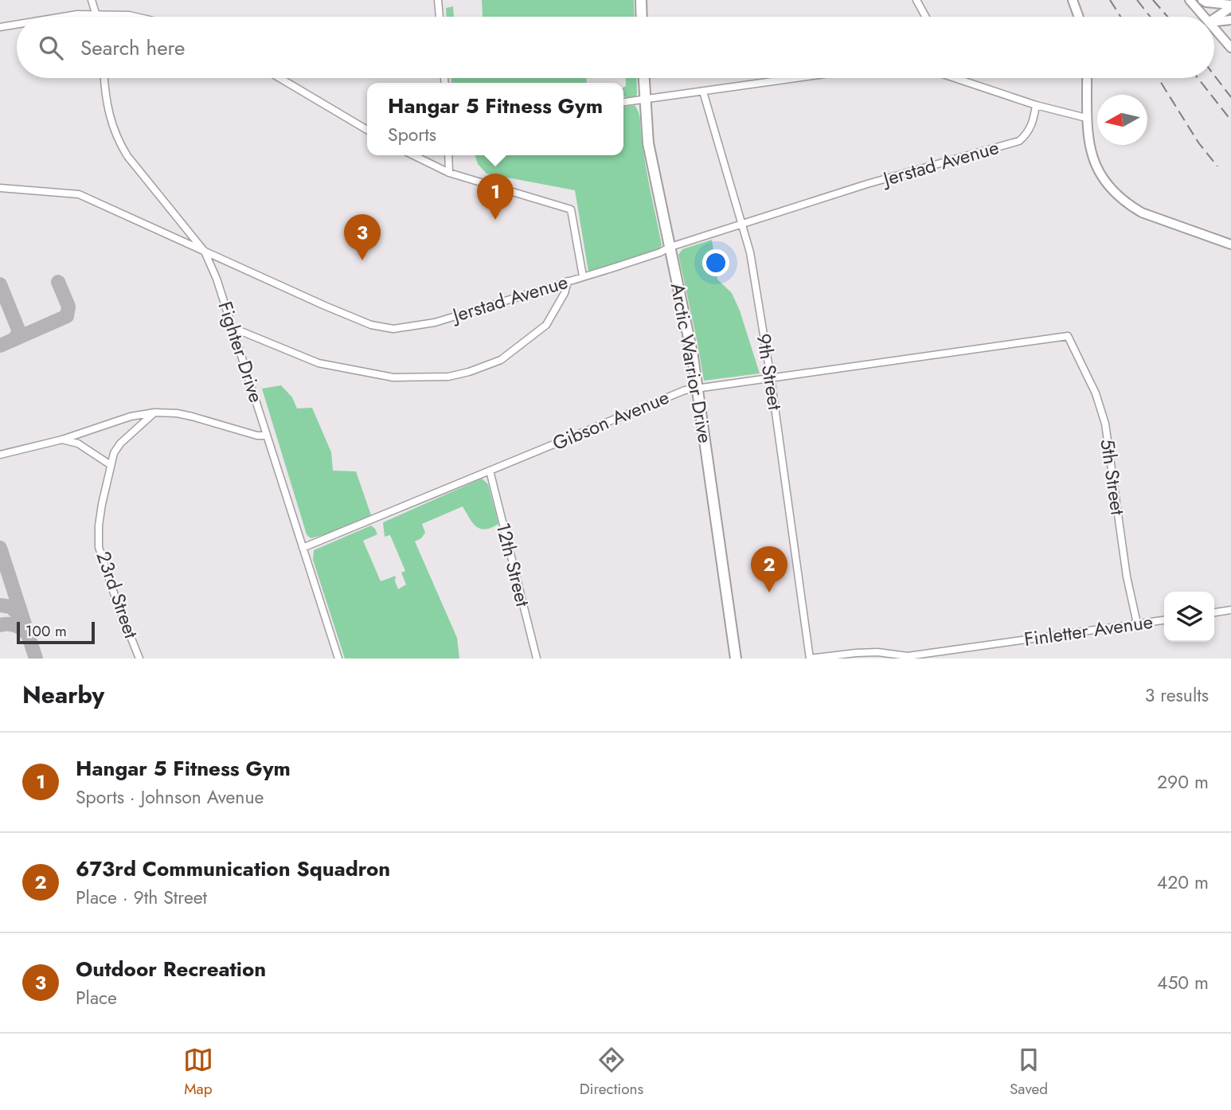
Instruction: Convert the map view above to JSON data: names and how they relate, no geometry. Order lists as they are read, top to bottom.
{
  "streets": {
    "main road": ["Arctic Warrior Drive"],
    "street": [
      "Jerstad Avenue",
      "Fighter Drive",
      "9th Street",
      "Gibson Avenue",
      "5th Street",
      "12th Street",
      "23rd Street",
      "Finletter Avenue"
    ]
  },
  "crossings": [
    ["Jerstad Avenue", "Fighter Drive"],
    ["Jerstad Avenue", "Arctic Warrior Drive"],
    ["Jerstad Avenue", "9th Street"],
    ["Fighter Drive", "Gibson Avenue"],
    ["Arctic Warrior Drive", "Gibson Avenue"],
    ["9th Street", "Gibson Avenue"],
    ["9th Street", "Finletter Avenue"],
    ["Gibson Avenue", "5th Street"],
    ["Gibson Avenue", "12th Street"],
    ["5th Street", "Finletter Avenue"]
  ],
  "scale_bar": "100 m",
  "north": "left",
  "page": {
    "search": "Search here",
    "popup": ["Hangar 5 Fitness Gym", "Sports"],
    "pins": ["1", "3", "2"],
    "scale": "100 m",
    "heading": ["Nearby", "3 results"],
    "list": [
      {
        "mark": "1",
        "name": "Hangar 5 Fitness Gym",
        "note": "Sports · Johnson Avenue",
        "value": "290 m"
      },
      {
        "mark": "2",
        "name": "673rd Communication Squadron",
        "note": "Place · 9th Street",
        "value": "420 m"
      },
      {
        "mark": "3",
        "name": "Outdoor Recreation",
        "note": "Place",
        "value": "450 m"
      }
    ],
    "nav": ["Map", "Directions", "Saved"]
  }
}
